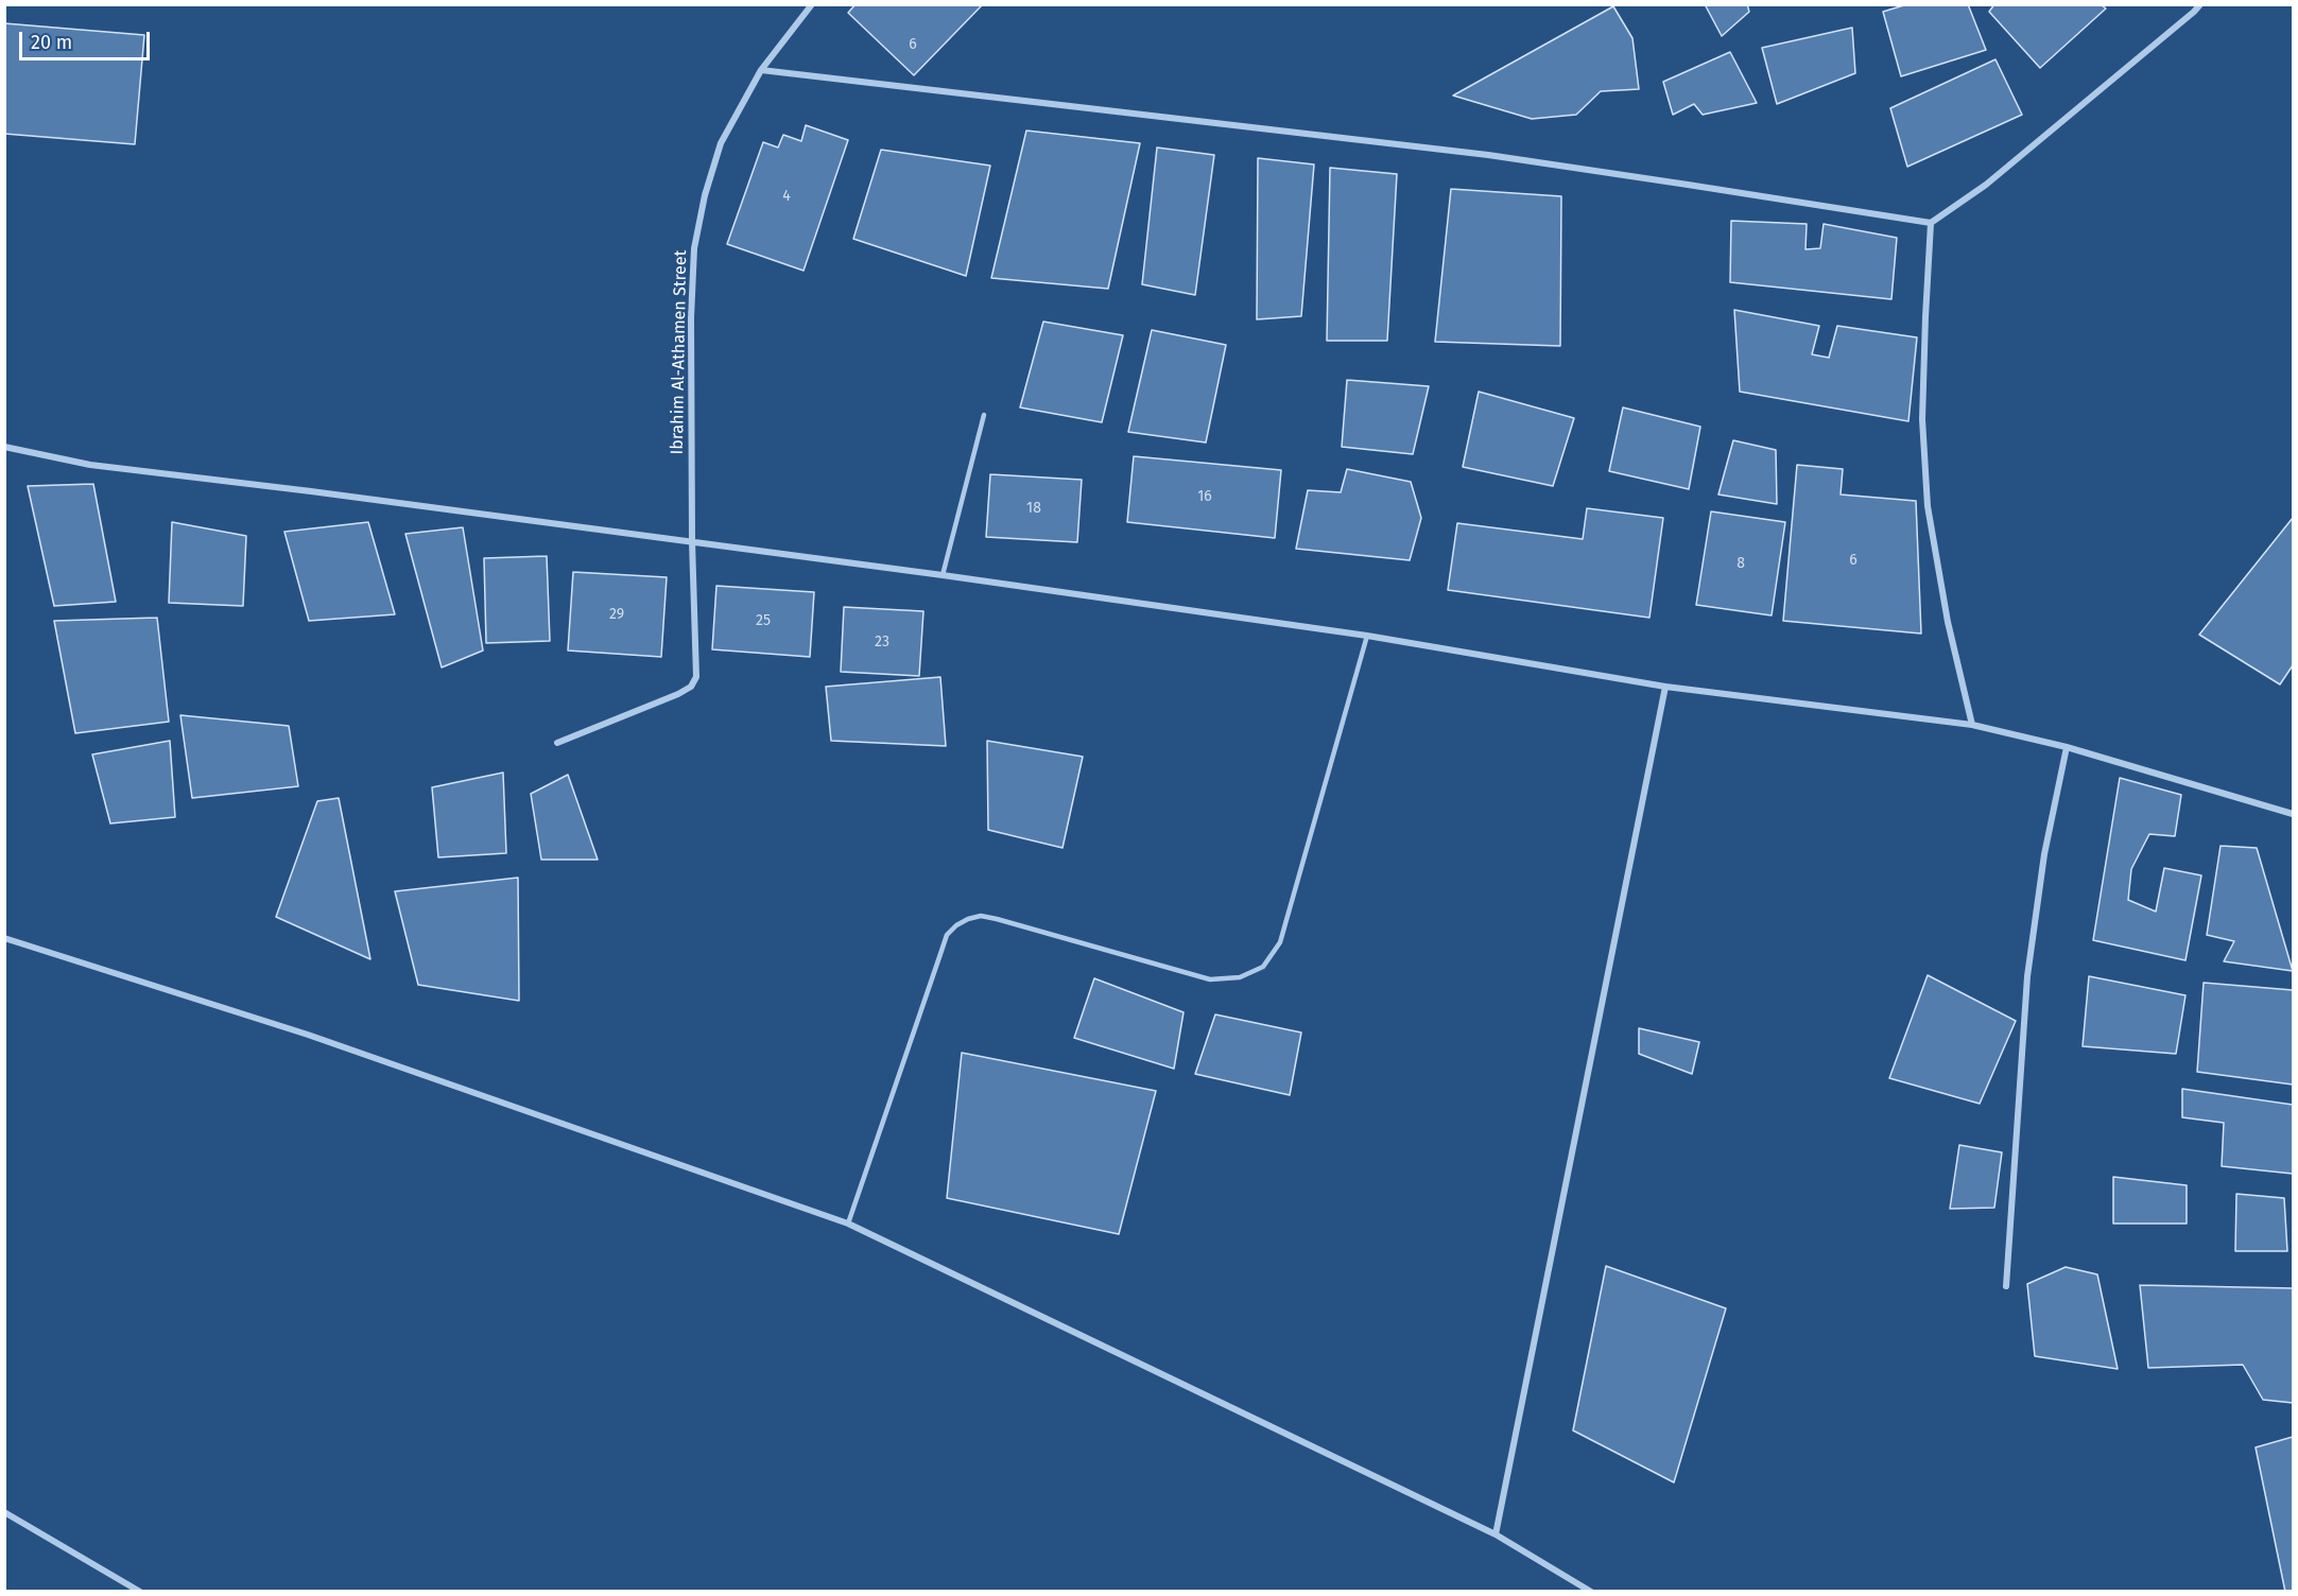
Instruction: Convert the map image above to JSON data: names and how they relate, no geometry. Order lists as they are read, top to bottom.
{
  "streets": {
    "street": ["Ibrahim Al-Athamen Street"]
  },
  "house_numbers": [
    "6",
    "4",
    "16",
    "18",
    "6",
    "8",
    "29",
    "25",
    "23"
  ],
  "scale_bar": "20 m"
}
